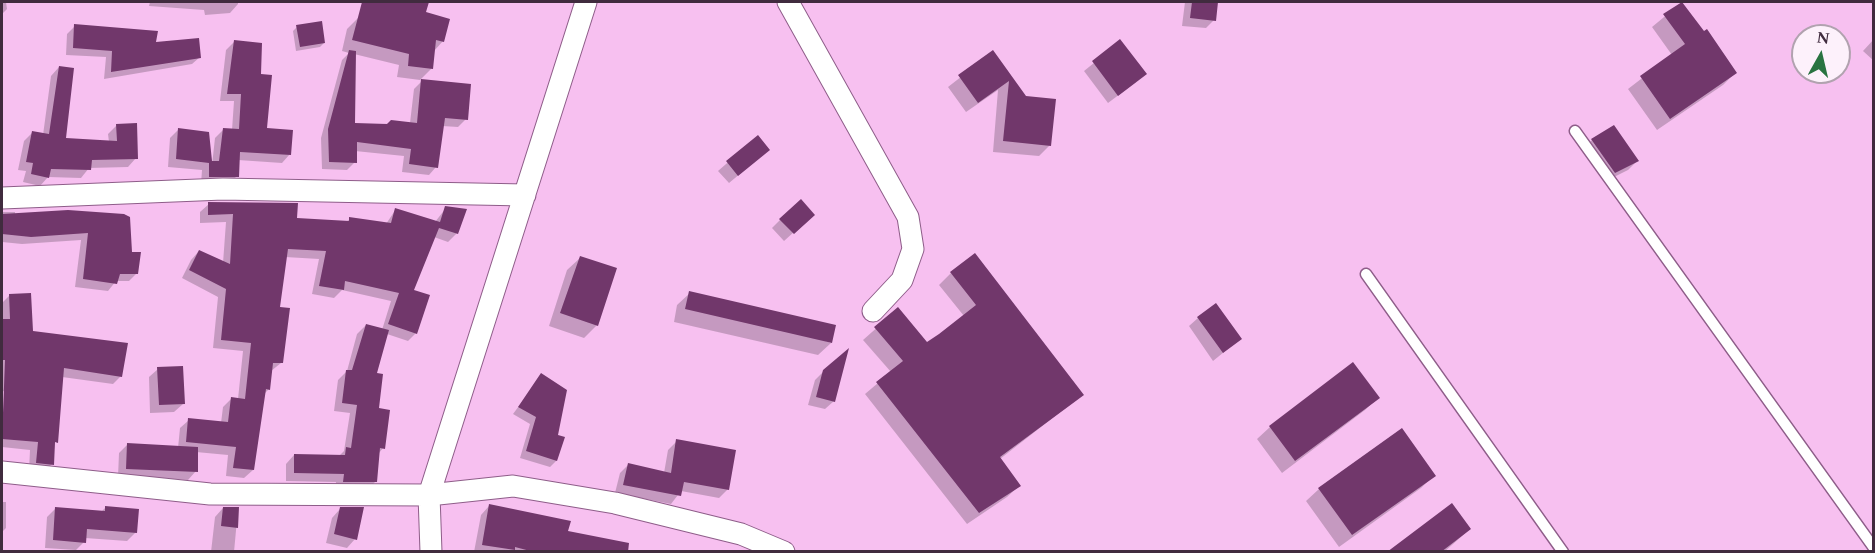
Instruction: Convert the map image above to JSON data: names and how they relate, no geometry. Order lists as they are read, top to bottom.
{
  "north": "top"
}
